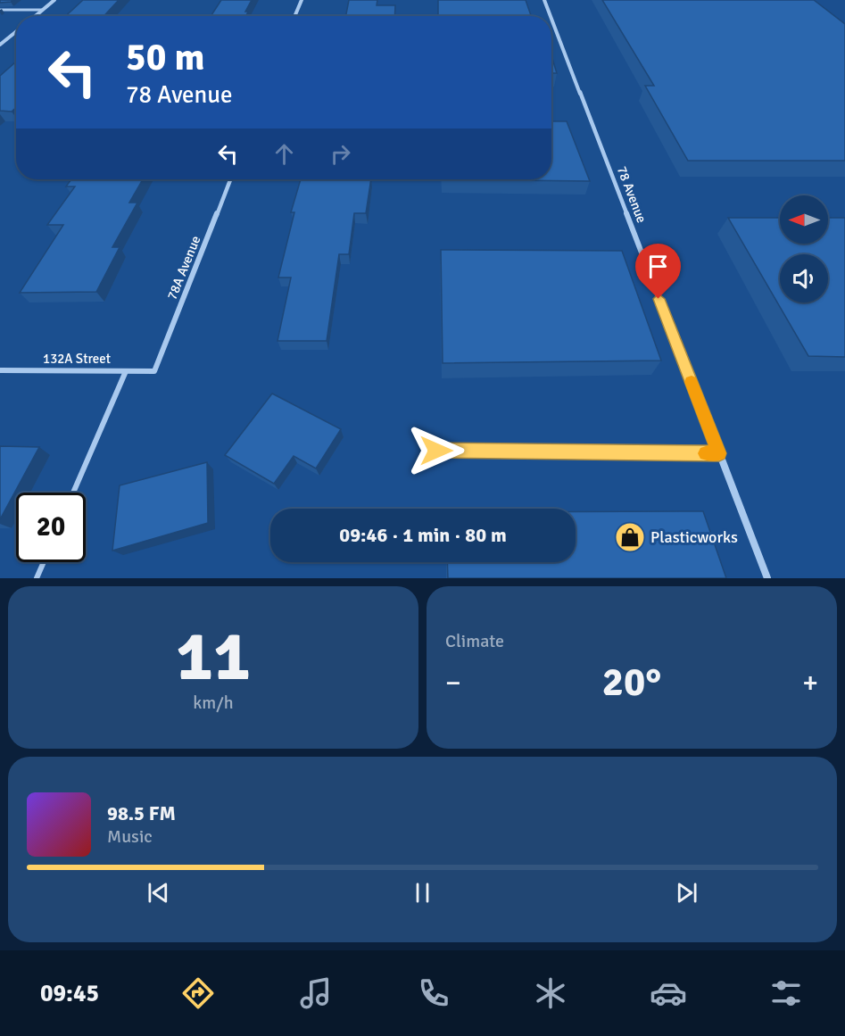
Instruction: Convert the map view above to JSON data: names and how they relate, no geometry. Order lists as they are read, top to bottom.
{
  "streets": {
    "street": ["78 Avenue", "78A Avenue", "132A Street"]
  },
  "crossings": [
    ["78A Avenue", "132A Street"]
  ],
  "places": {
    "shop": ["Plasticworks"]
  },
  "north": "left",
  "page": {
    "turn": ["50 m", "78 Avenue"],
    "limit": "20",
    "trip": "09:46 · 1 min · 80 m",
    "tile": [
      ["11", "km/h"],
      "Climate"
    ],
    "heat": ["−", "20°", "+"],
    "song": ["98.5 FM", "Music"],
    "tabs": "09:45"
  }
}
